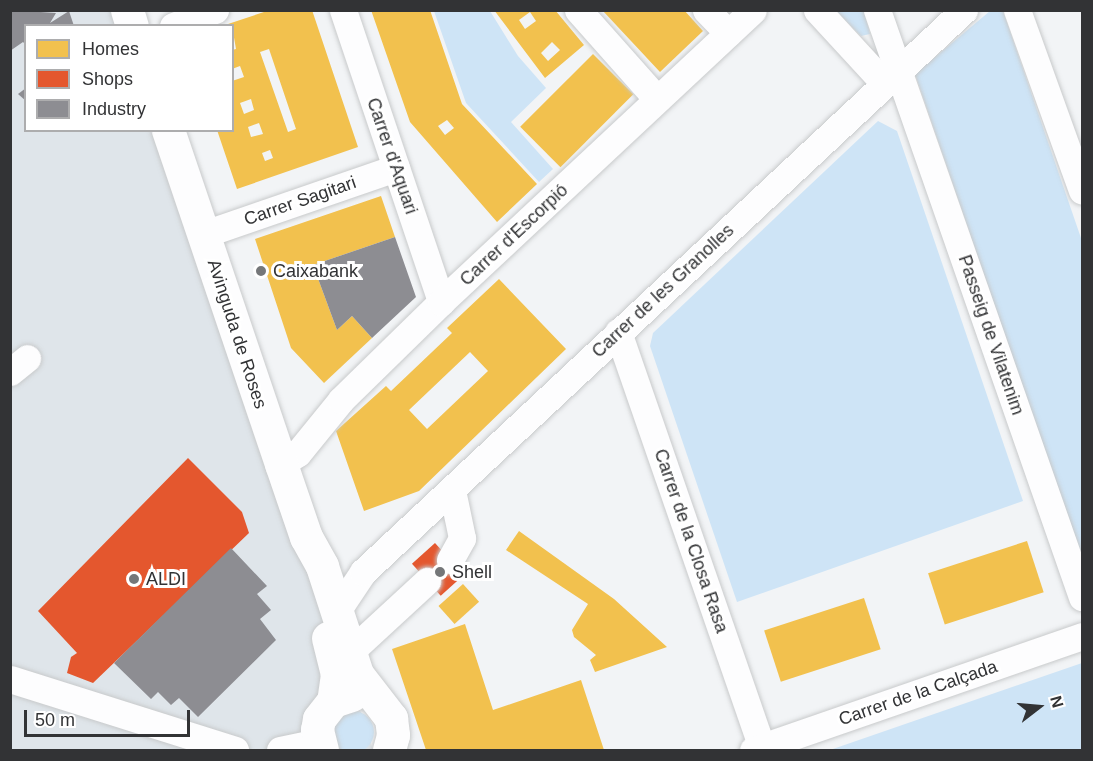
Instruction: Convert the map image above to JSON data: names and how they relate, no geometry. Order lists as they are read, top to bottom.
{
  "streets": {
    "main road": ["Avinguda de Roses"],
    "street": [
      "Carrer d'Aquari",
      "Carrer Sagitari",
      "Carrer d'Escorpió",
      "Carrer de les Granolles",
      "Passeig de Vilatenim",
      "Carrer de la Closa Rasa",
      "Carrer de la Calçada"
    ]
  },
  "crossings": [
    ["Carrer d'Aquari", "Carrer Sagitari"],
    ["Carrer d'Aquari", "Carrer d'Escorpió"],
    ["Carrer Sagitari", "Avinguda de Roses"],
    ["Carrer d'Escorpió", "Avinguda de Roses"],
    ["Carrer de les Granolles", "Passeig de Vilatenim"],
    ["Carrer de les Granolles", "Carrer de la Closa Rasa"],
    ["Carrer de la Closa Rasa", "Carrer de la Calçada"]
  ],
  "places": ["Caixabank", "Shell", "ALDI"],
  "legend": ["Homes", "Shops", "Industry"],
  "scale_bar": "50 m",
  "north": "right"
}
